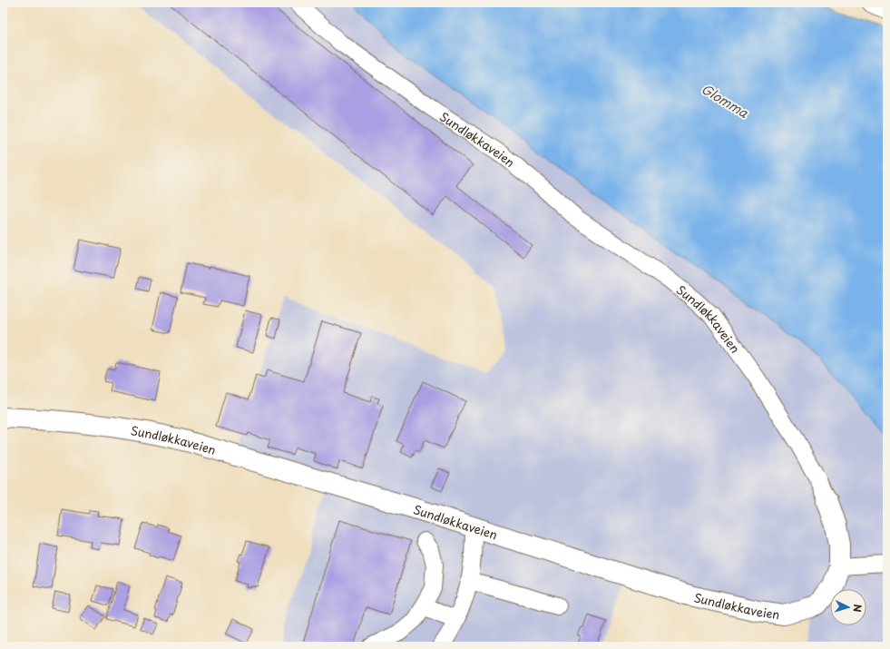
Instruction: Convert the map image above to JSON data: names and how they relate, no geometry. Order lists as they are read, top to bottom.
{
  "streets": {
    "main road": ["Sundløkkaveien"]
  },
  "water": ["Glomma"],
  "north": "right"
}
